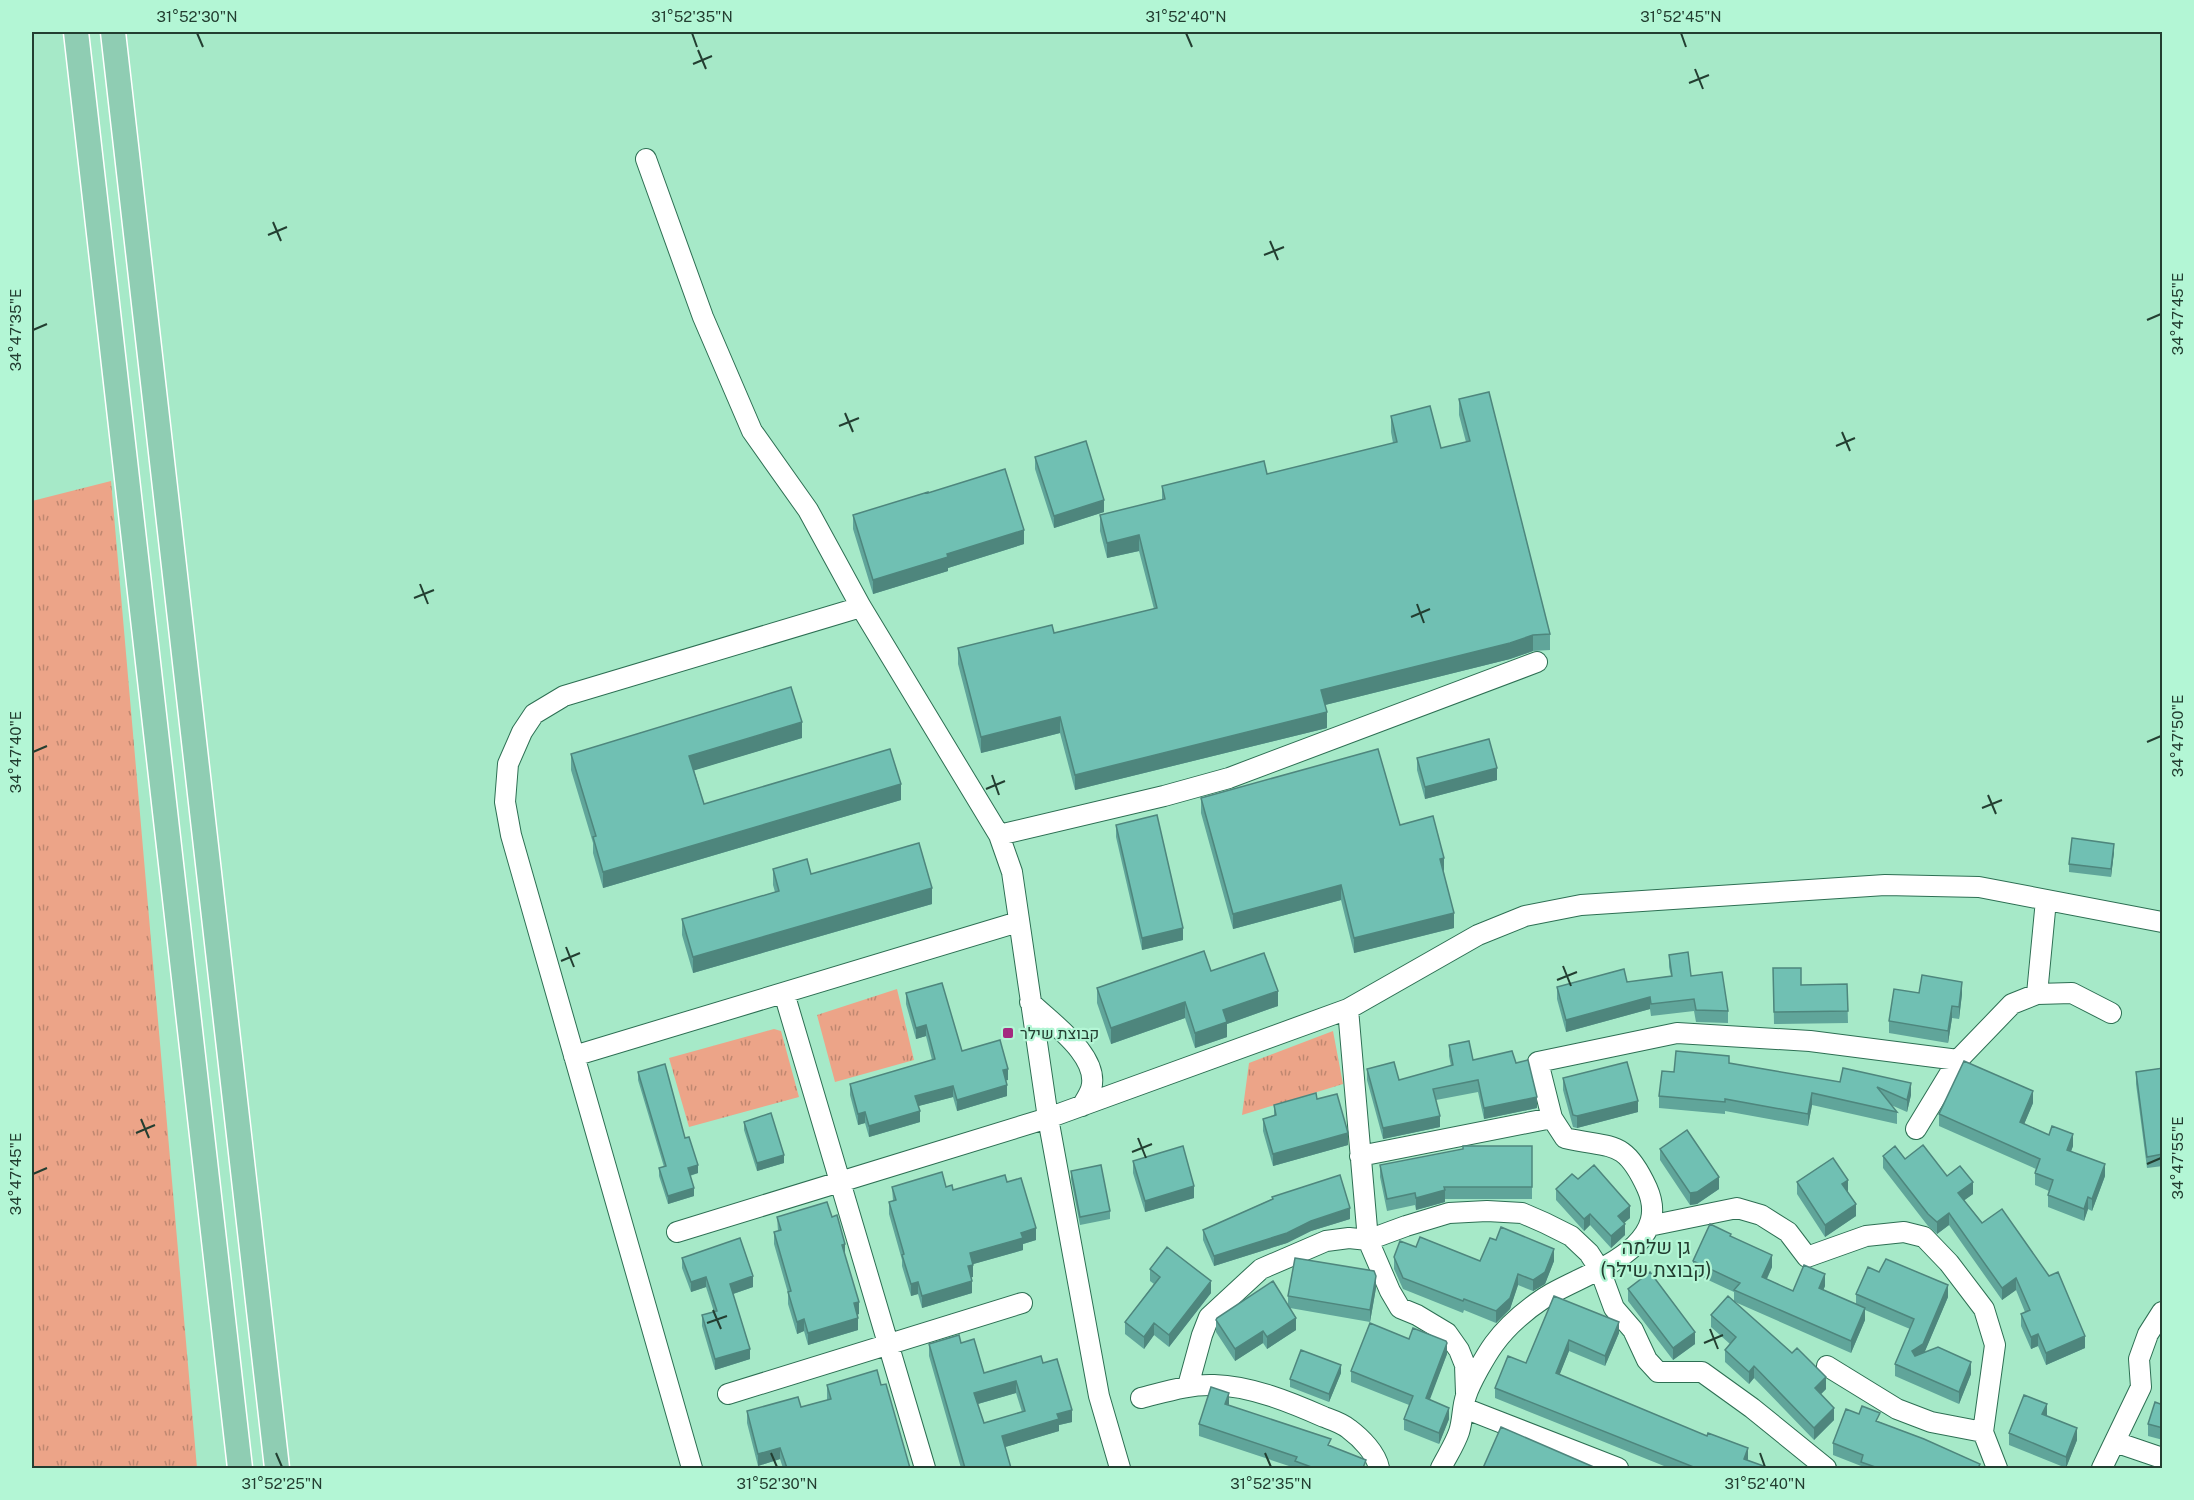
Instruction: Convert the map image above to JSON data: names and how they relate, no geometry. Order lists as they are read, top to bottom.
{
  "districts": ["גן שלמה (קבוצת שילר)"],
  "places": {
    "transit": ["קבוצת שילר"]
  },
  "coordinates": [
    "31°52'30\"N",
    "31°52'35\"N",
    "31°52'40\"N",
    "31°52'45\"N",
    "34°47'45\"E",
    "34°47'35\"E",
    "34°47'50\"E",
    "34°47'40\"E",
    "34°47'55\"E",
    "31°52'25\"N"
  ]
}
